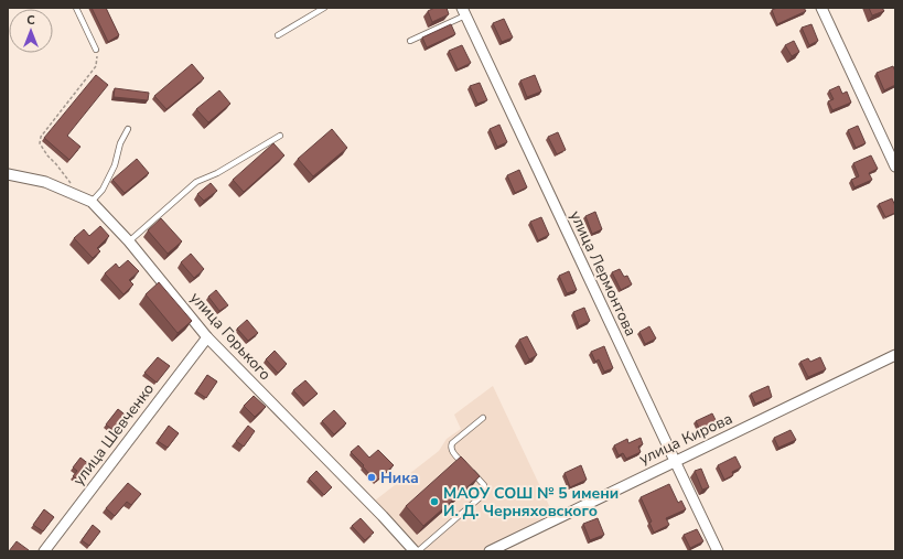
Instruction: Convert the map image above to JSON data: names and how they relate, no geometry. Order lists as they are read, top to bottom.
{
  "streets": {
    "street": [
      "улица Лермонтова",
      "улица Горького",
      "улица Шевченко",
      "улица Кирова"
    ]
  },
  "crossings": [
    ["улица Лермонтова", "улица Кирова"],
    ["улица Горького", "улица Шевченко"]
  ],
  "places": ["Ника", "МАОУ СОШ № 5 имени И. Д. Черняховского"],
  "north": "top"
}
